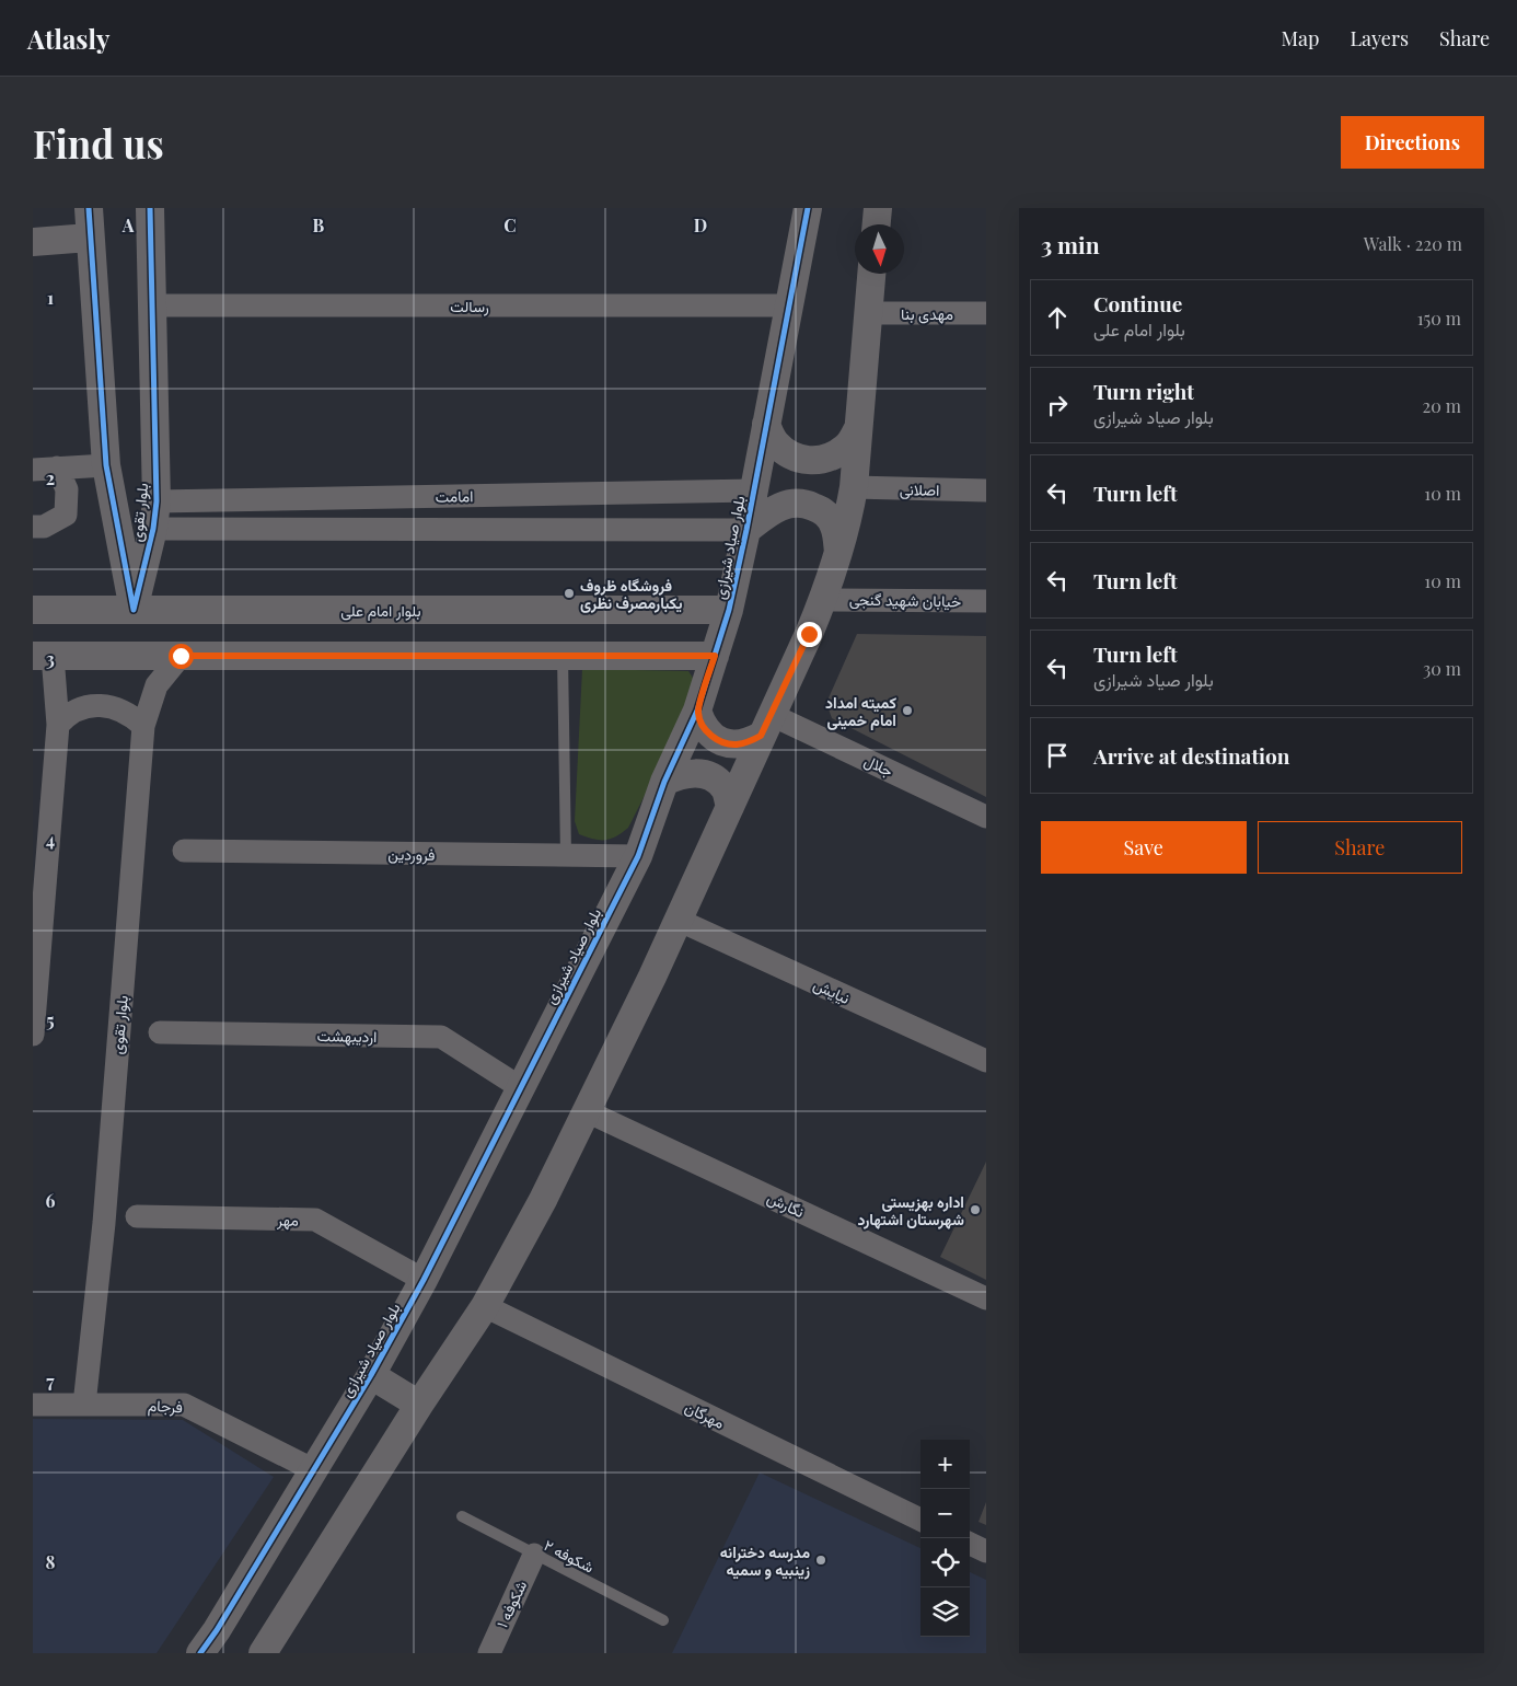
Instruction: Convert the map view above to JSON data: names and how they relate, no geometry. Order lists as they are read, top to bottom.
{
  "streets": {
    "street": [
      "رسالت",
      "مهدی بنا",
      "اصلانی",
      "امامت",
      "بلوار تقوی",
      "بلوار صیاد شیرازی",
      "خیابان شهید گنجی",
      "بلوار امام علی",
      "جلال",
      "فروردین",
      "نیایش",
      "اردیبهشت",
      "نگارش",
      "مهر",
      "فرجام",
      "مهرگان",
      "شکوفه ۱"
    ],
    "lane": ["شکوفه ۲"]
  },
  "crossings": [
    ["رسالت", "بلوار تقوی"],
    ["رسالت", "بلوار صیاد شیرازی"],
    ["امامت", "بلوار تقوی"],
    ["امامت", "بلوار صیاد شیرازی"],
    ["بلوار تقوی", "بلوار امام علی"],
    ["بلوار تقوی", "فرجام"],
    ["بلوار صیاد شیرازی", "بلوار امام علی"],
    ["بلوار صیاد شیرازی", "فروردین"],
    ["بلوار صیاد شیرازی", "اردیبهشت"],
    ["بلوار صیاد شیرازی", "مهر"],
    ["بلوار صیاد شیرازی", "فرجام"],
    ["شکوفه ۲", "شکوفه ۱"]
  ],
  "places": [
    "فروشگاه ظروف یکبارمصرف نظری",
    "کمیته امداد امام خمینی",
    "اداره بهزیستی شهرستان اشتهارد",
    "مدرسه دخترانه زینبیه و سمیه"
  ],
  "north": "bottom",
  "page": {
    "header": "Atlasly",
    "nav": ["Map", "Layers", "Share"],
    "buttons": [
      "Directions",
      ["Save", "Share"]
    ],
    "title": "Find us",
    "heading": ["3 min", "Walk · 220 m"],
    "list": [
      ["Continue", "بلوار امام علی", "150 m"],
      ["Turn right", "بلوار صیاد شیرازی", "20 m"],
      ["Turn left", "10 m"],
      ["Turn left", "10 m"],
      ["Turn left", "بلوار صیاد شیرازی", "30 m"],
      "Arrive at destination"
    ],
    "map_buttons": ["+", "−"]
  },
  "grid": {
    "columns": [
      "A",
      "B",
      "C",
      "D"
    ],
    "rows": [
      "1",
      "2",
      "3",
      "4",
      "5",
      "6",
      "7",
      "8"
    ]
  }
}
